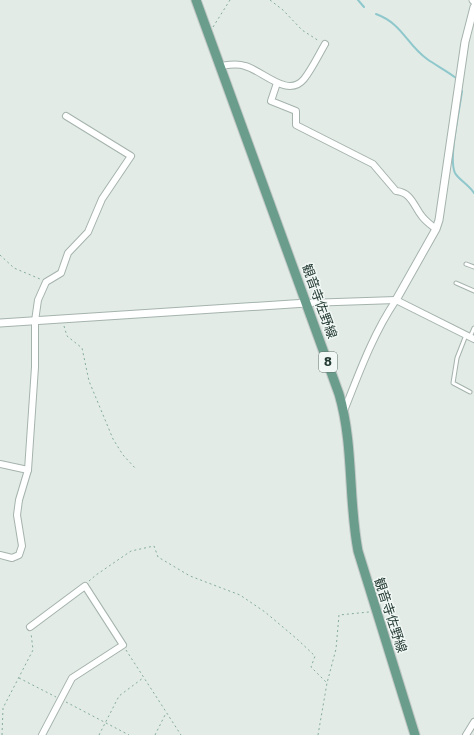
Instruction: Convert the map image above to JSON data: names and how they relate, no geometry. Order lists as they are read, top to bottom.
{
  "streets": {
    "main road": ["観音寺佐野線", "8"]
  }
}
